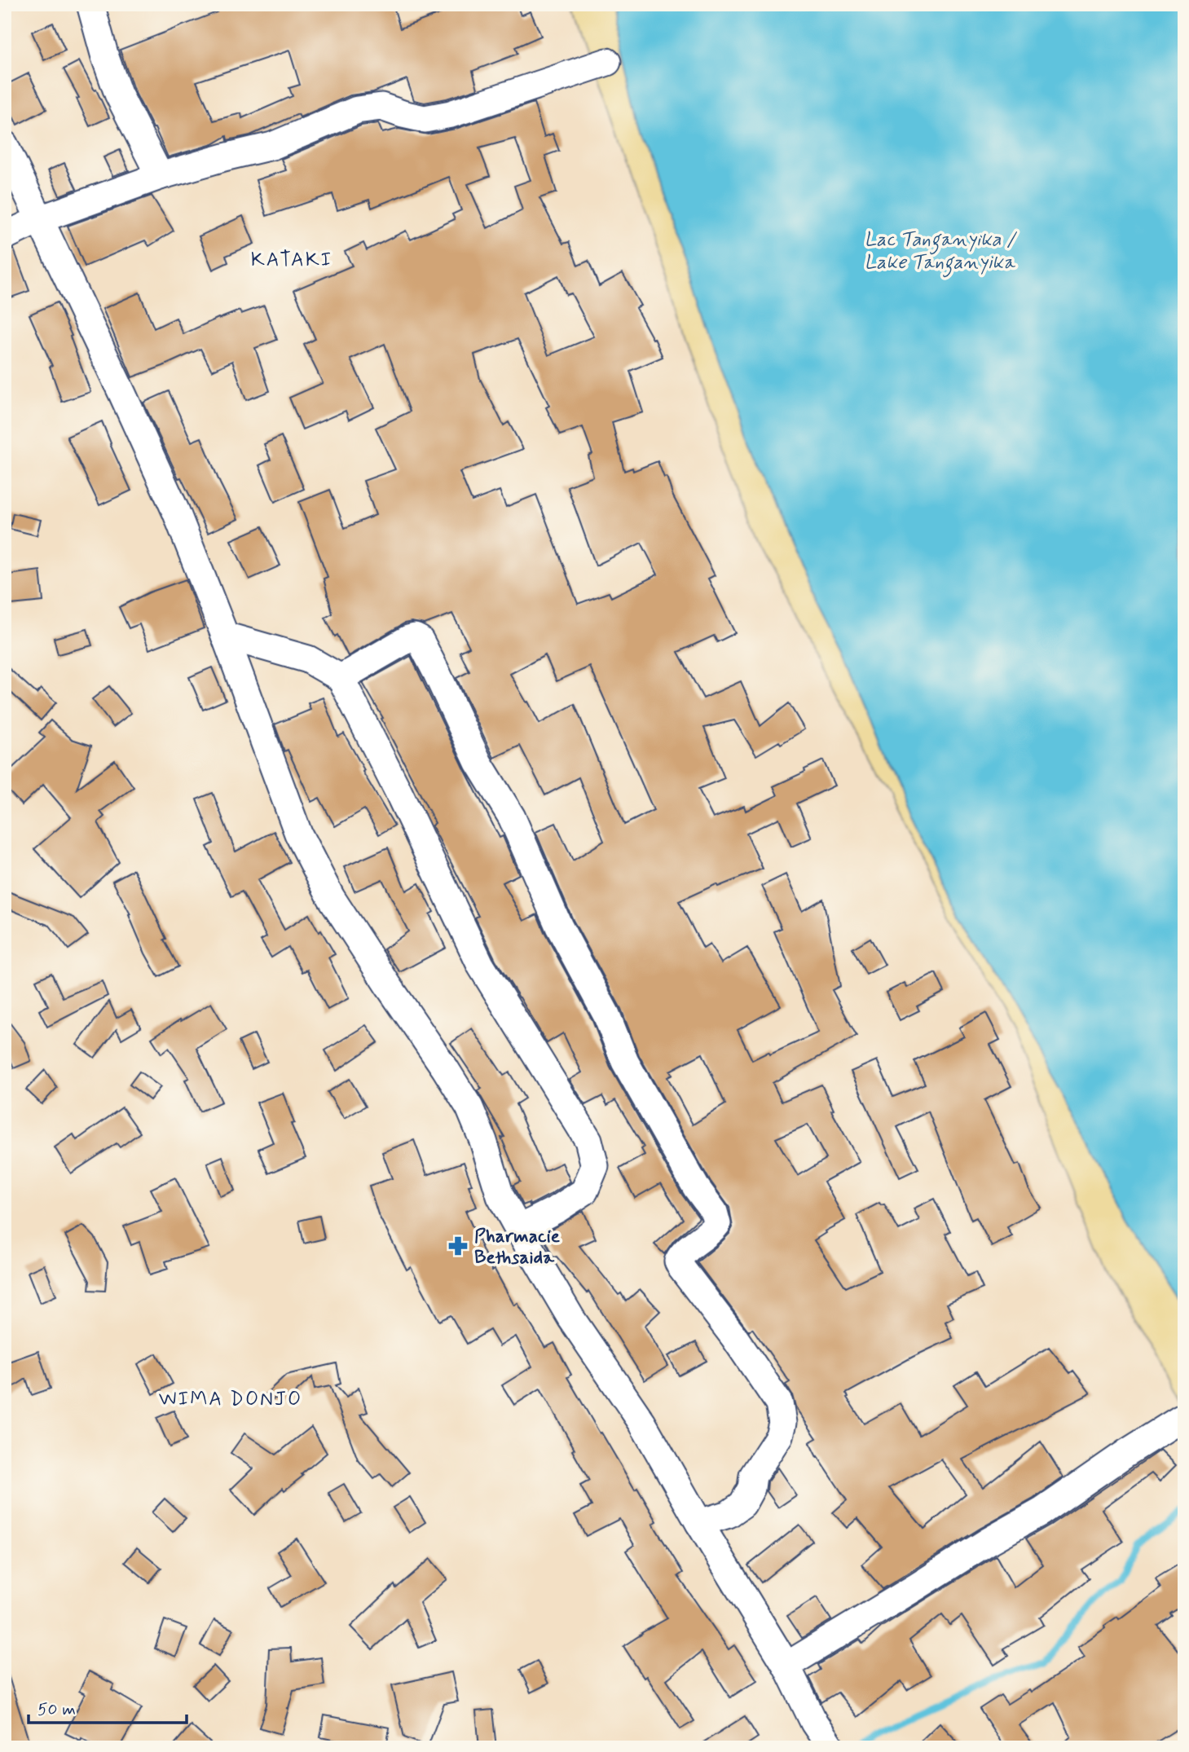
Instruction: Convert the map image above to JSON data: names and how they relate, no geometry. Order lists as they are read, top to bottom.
{
  "districts": ["KATAKI", "WIMA DONJO"],
  "water": ["Lac Tanganyika / Lake Tanganyika"],
  "places": {
    "pharmacy": ["Pharmacie Bethsaida"]
  },
  "scale_bar": "50 m"
}
